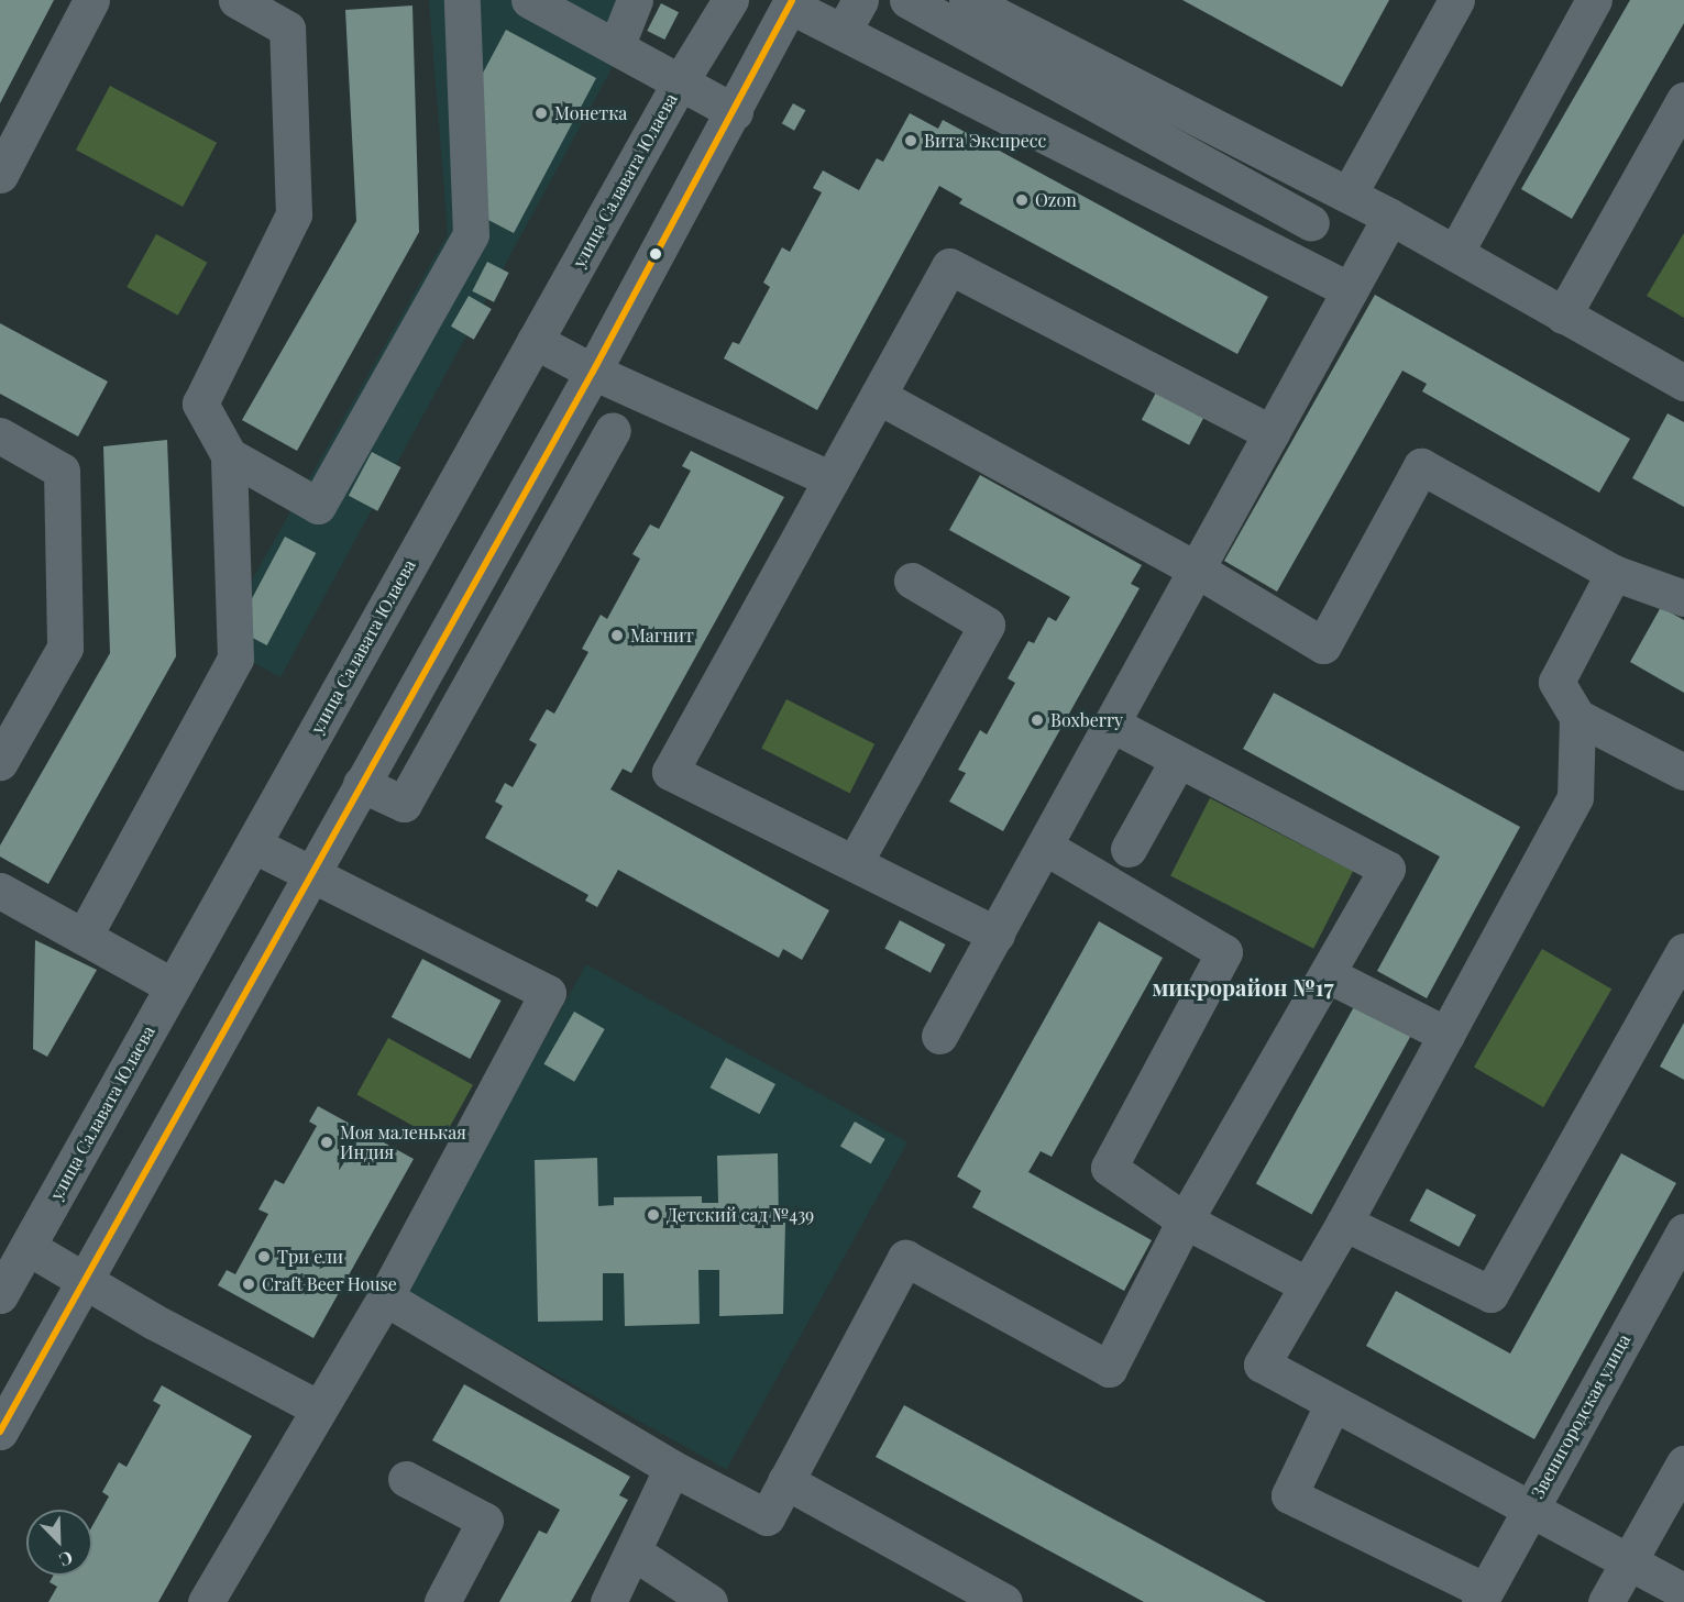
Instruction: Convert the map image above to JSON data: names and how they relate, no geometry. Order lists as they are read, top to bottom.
{
  "streets": {
    "street": ["улица Салавата Юлаева", "Звенигородская улица"]
  },
  "districts": ["микрорайон №17"],
  "places": [
    "Монетка",
    "Вита Экспресс",
    "Ozon",
    "Магнит",
    "Boxberry",
    "Моя маленькая Индия",
    "Детский сад №439",
    "Три ели",
    "Craft Beer House"
  ],
  "north": "bottom right"
}
